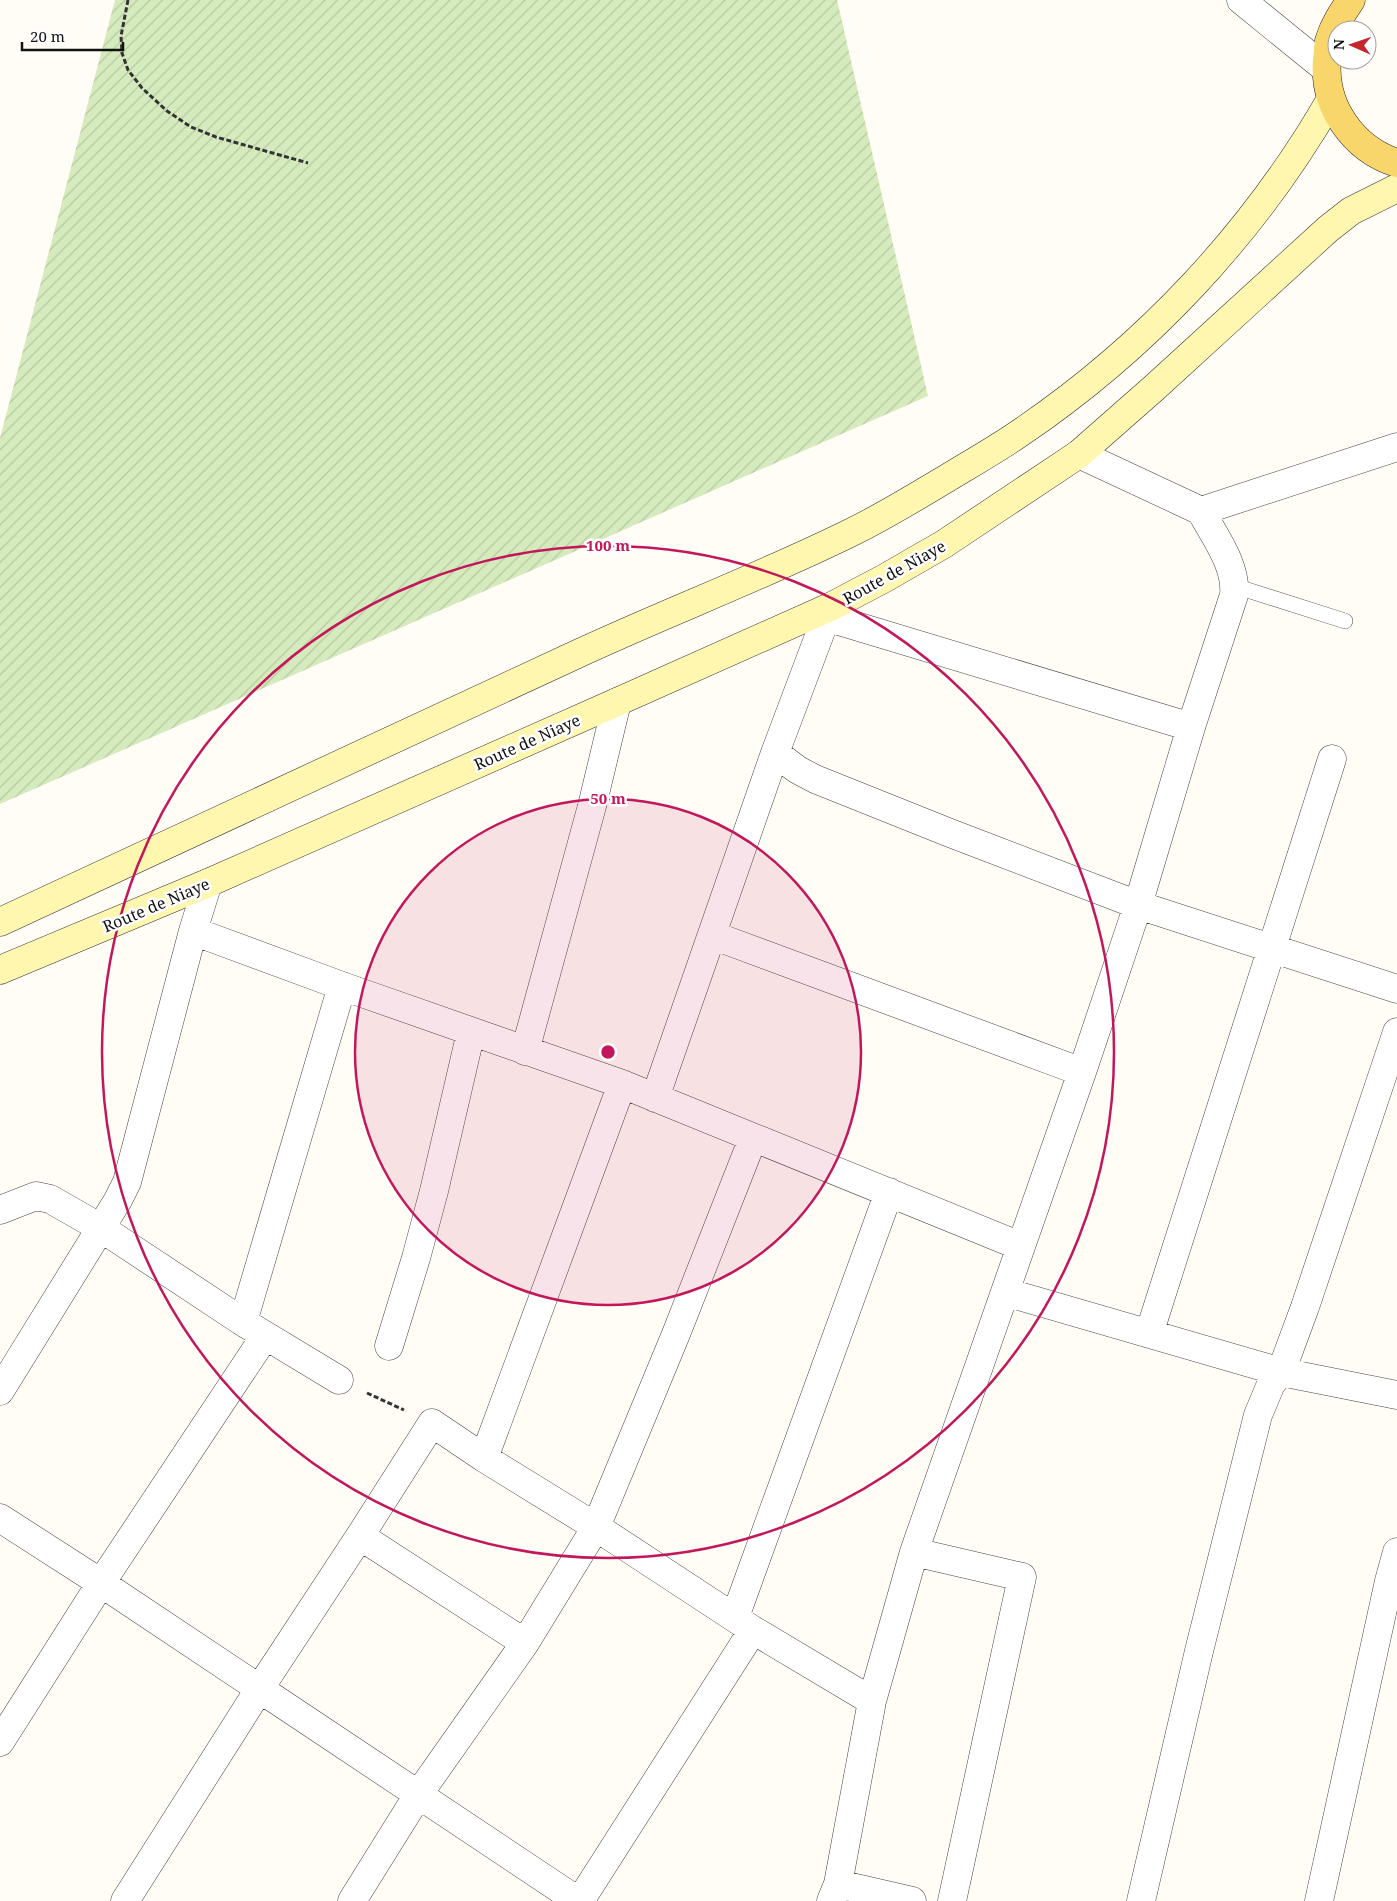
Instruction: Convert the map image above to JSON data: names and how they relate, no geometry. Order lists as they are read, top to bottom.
{
  "streets": {
    "main road": ["Route de Niaye"]
  },
  "scale_bar": "20 m",
  "north": "left",
  "rings": ["100 m", "50 m"]
}
